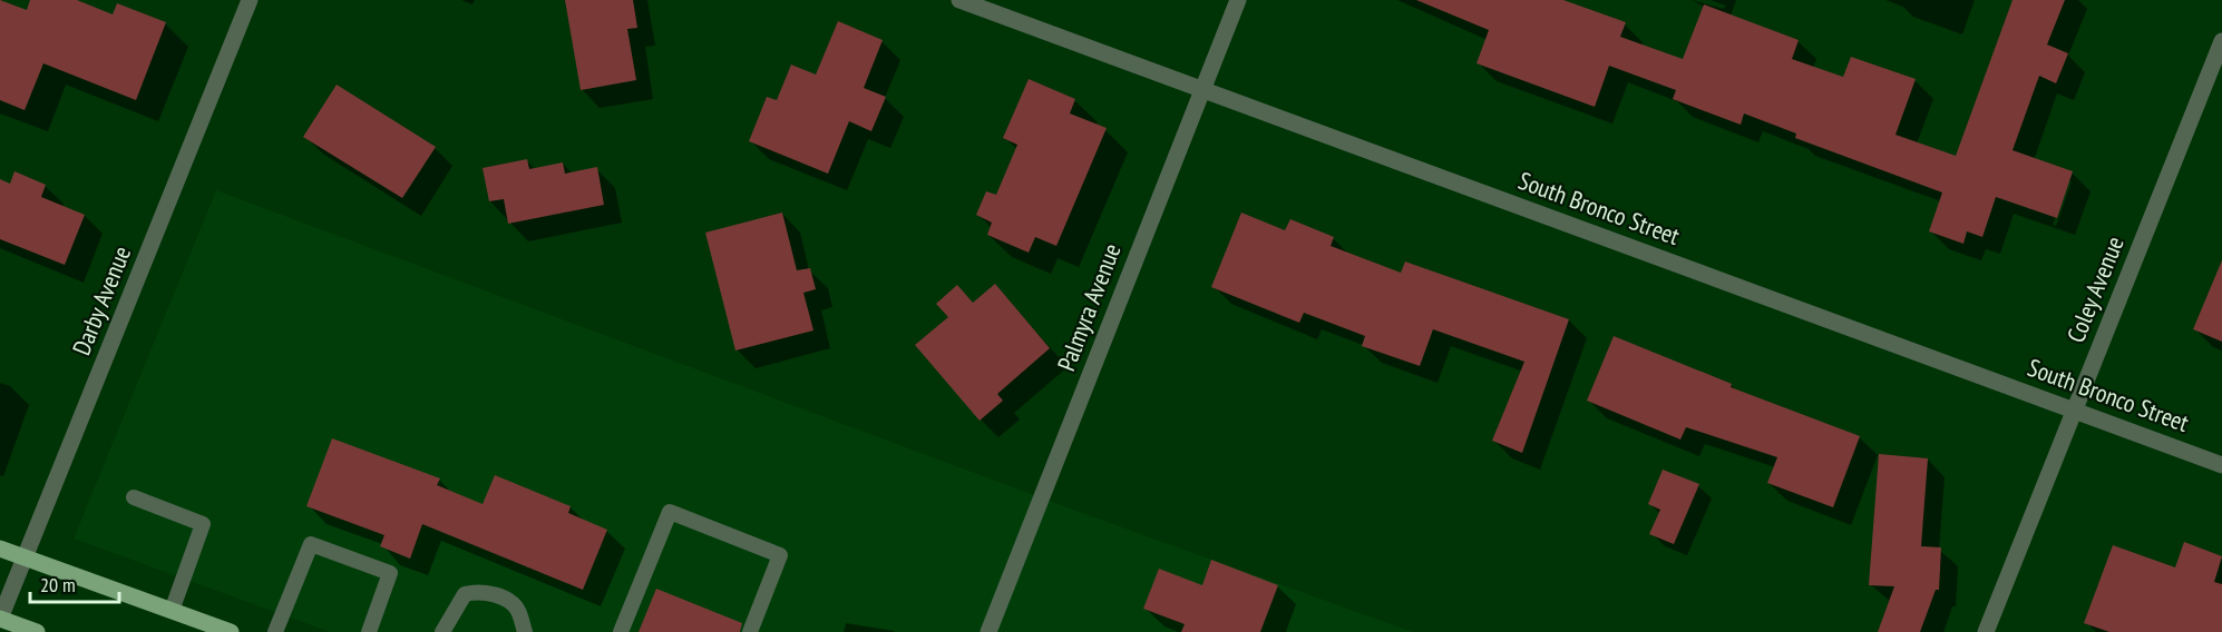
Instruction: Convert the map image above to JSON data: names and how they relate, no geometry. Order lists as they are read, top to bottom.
{
  "streets": {
    "street": [
      "South Bronco Street",
      "Coley Avenue",
      "Darby Avenue",
      "Palmyra Avenue"
    ]
  },
  "crossings": [
    ["South Bronco Street", "Coley Avenue"],
    ["South Bronco Street", "Palmyra Avenue"]
  ],
  "scale_bar": "20 m"
}
